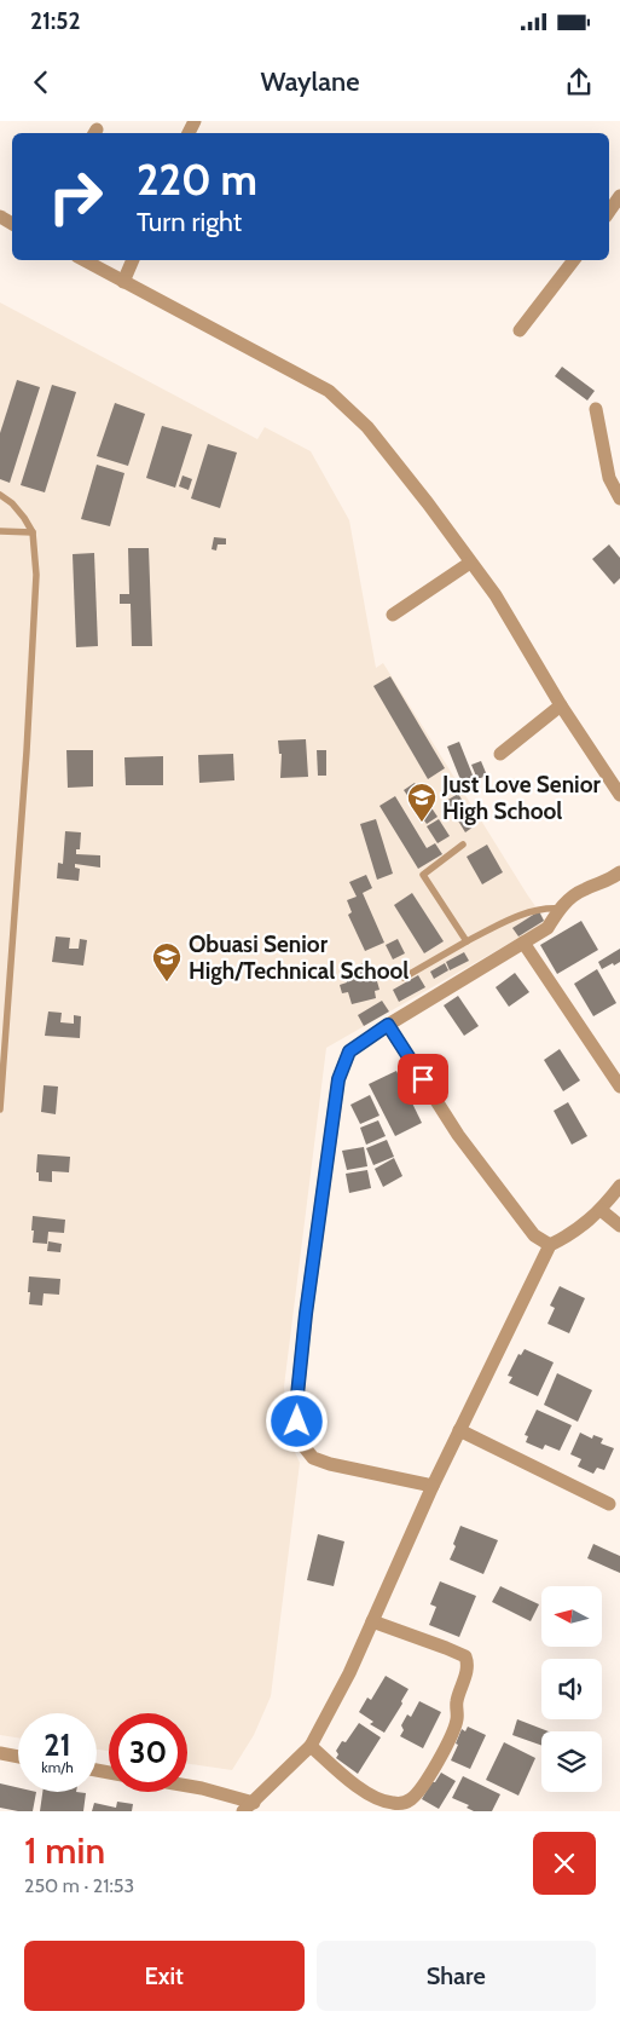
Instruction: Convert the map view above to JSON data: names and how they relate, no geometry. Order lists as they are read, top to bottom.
{
  "places": {
    "school or university": ["Just Love Senior High School", "Obuasi Senior High/Technical School"]
  },
  "north": "left",
  "page": {
    "status": "21:52",
    "header": "Waylane",
    "turn": ["220 m", "Turn right"],
    "speed": "21 km/h",
    "limit": "30",
    "heading": ["1 min", "250 m · 21:53"],
    "buttons": ["Exit", "Share"]
  }
}
